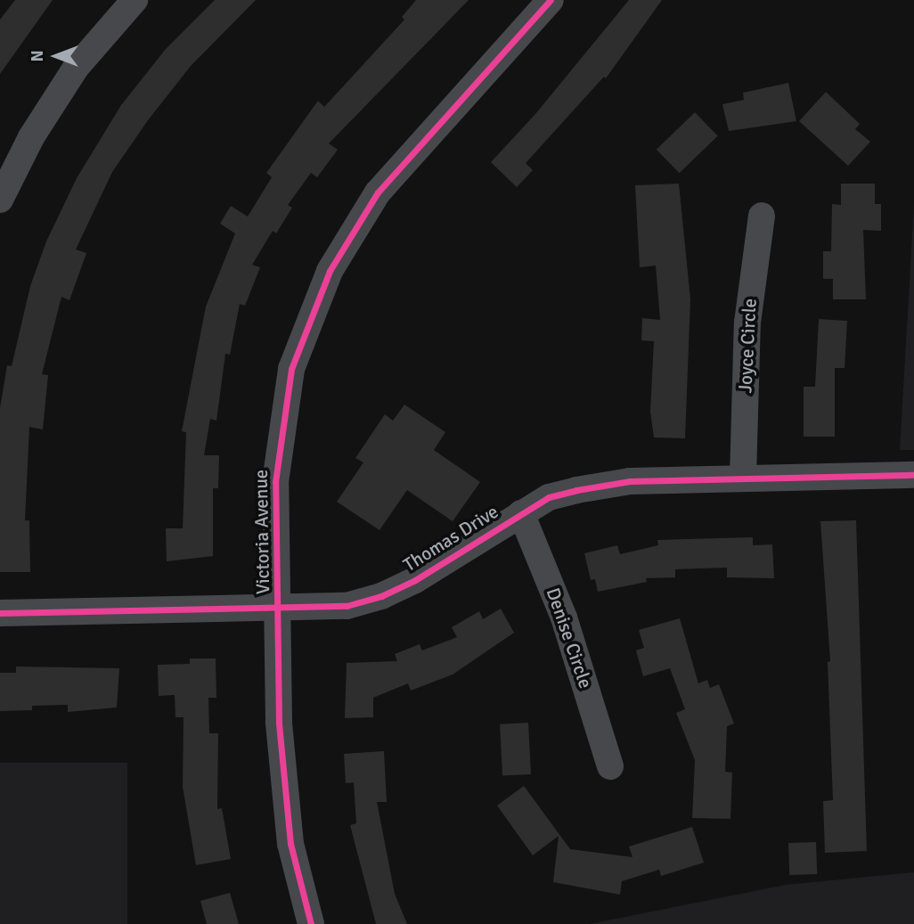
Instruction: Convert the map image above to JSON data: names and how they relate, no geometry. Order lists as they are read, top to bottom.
{
  "streets": {
    "street": [
      "Joyce Circle",
      "Victoria Avenue",
      "Thomas Drive",
      "Denise Circle"
    ]
  },
  "crossings": [
    ["Joyce Circle", "Thomas Drive"],
    ["Victoria Avenue", "Thomas Drive"],
    ["Thomas Drive", "Denise Circle"]
  ],
  "north": "left"
}
